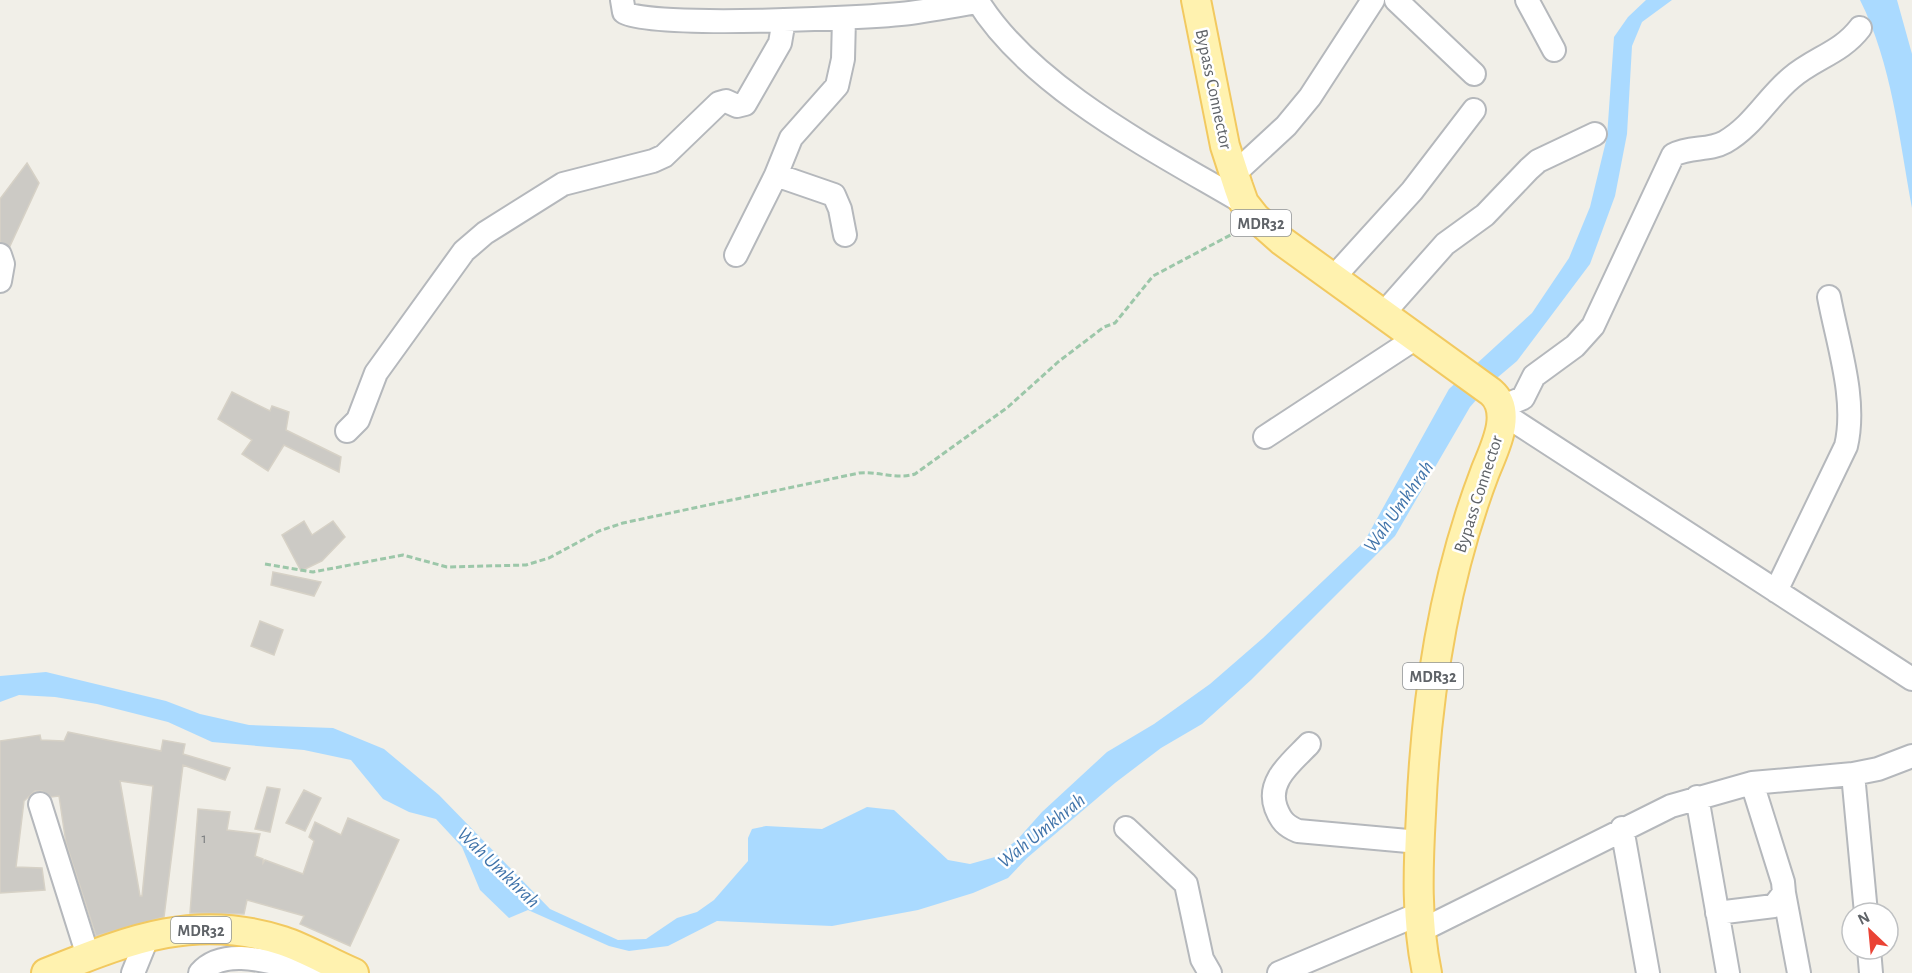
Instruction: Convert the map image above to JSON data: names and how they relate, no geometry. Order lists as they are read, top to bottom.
{
  "streets": {
    "main road": ["Bypass Connector", "MDR32"]
  },
  "crossings": [
    ["Bypass Connector", "MDR32"]
  ],
  "water": ["Wah Umkhrah"],
  "house_numbers": ["1"],
  "north": "top left"
}
